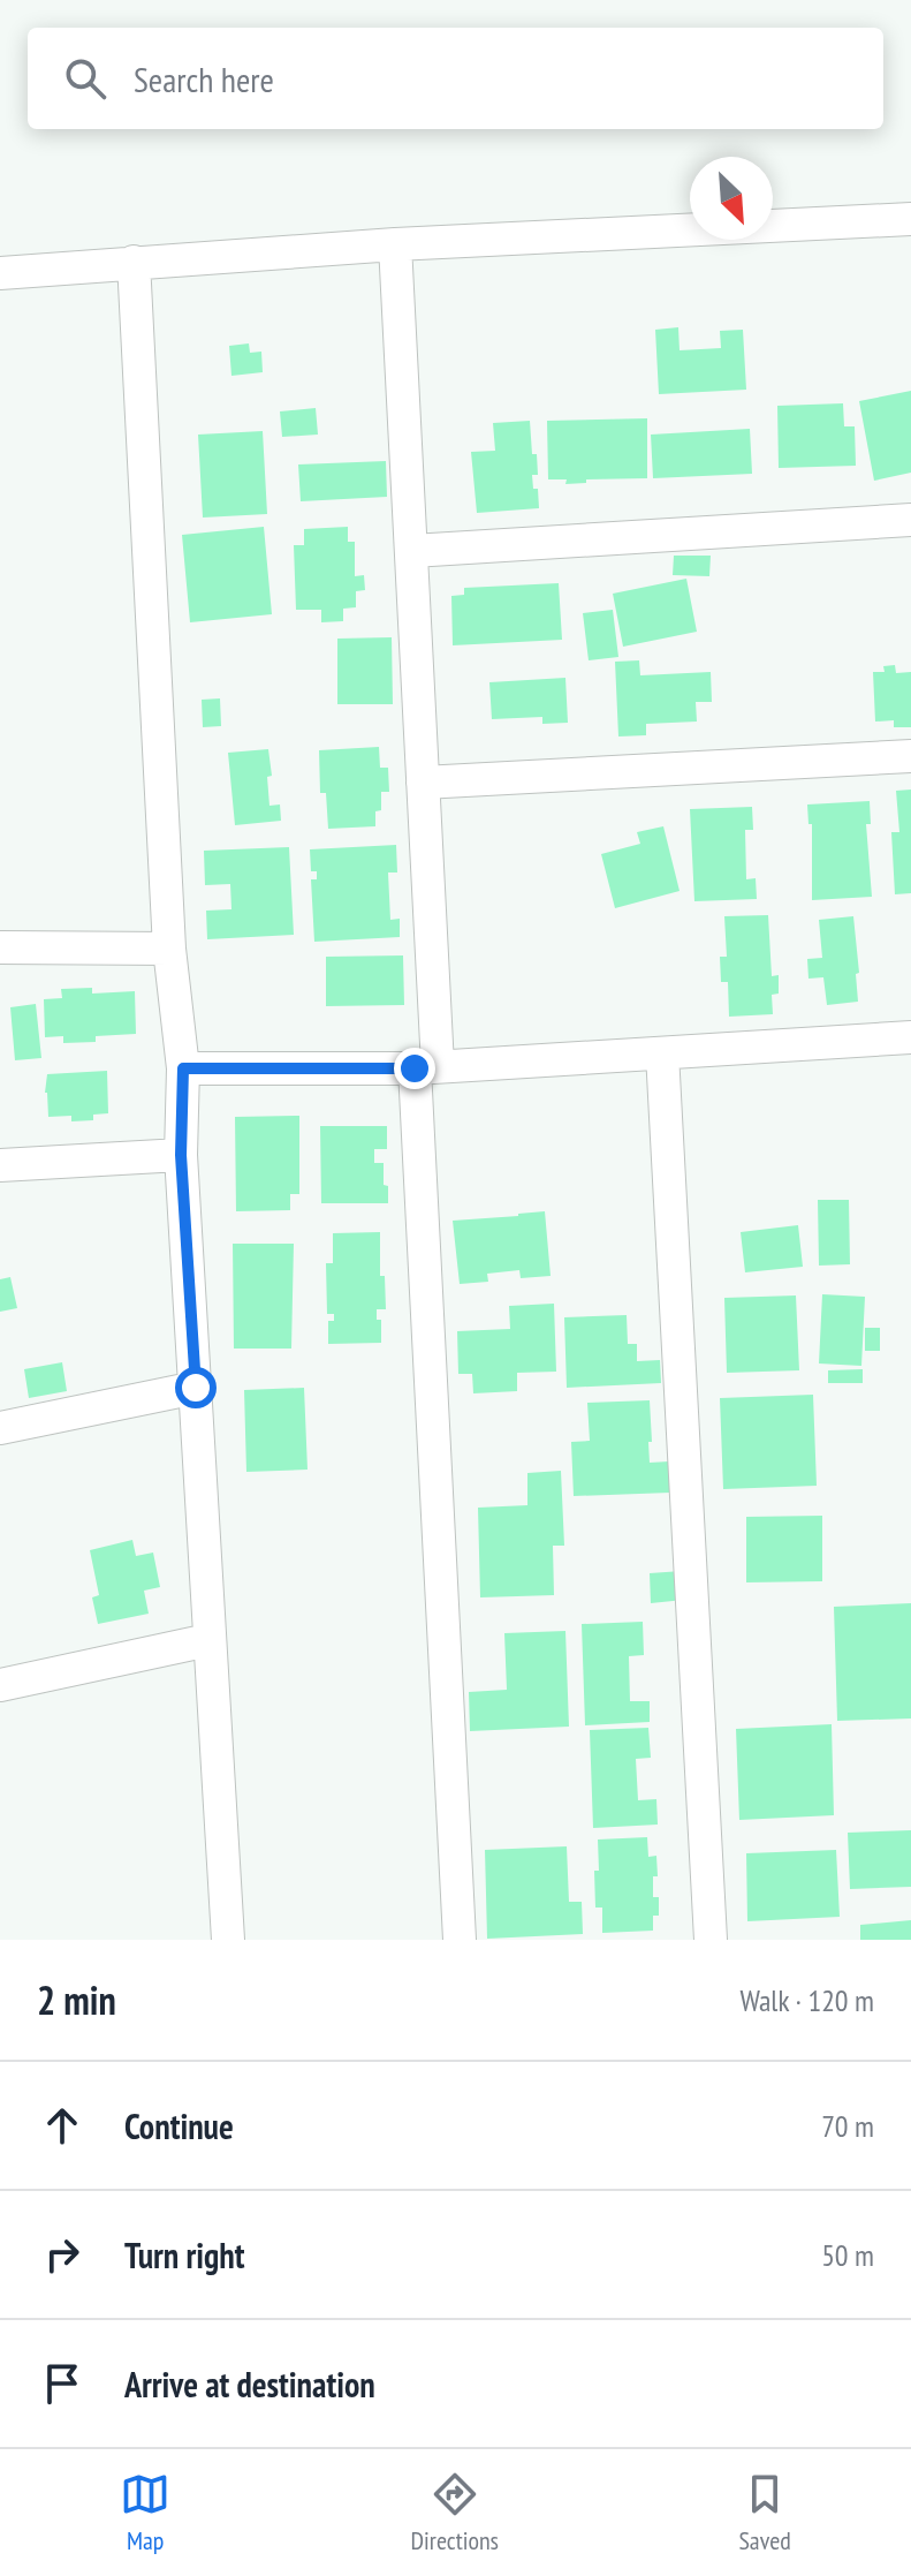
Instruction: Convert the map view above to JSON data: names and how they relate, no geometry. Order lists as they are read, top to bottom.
{
  "north": "bottom right",
  "page": {
    "search": "Search here",
    "heading": ["2 min", "Walk · 120 m"],
    "list": [
      ["Continue", "70 m"],
      ["Turn right", "50 m"],
      "Arrive at destination"
    ],
    "nav": ["Map", "Directions", "Saved"]
  }
}
